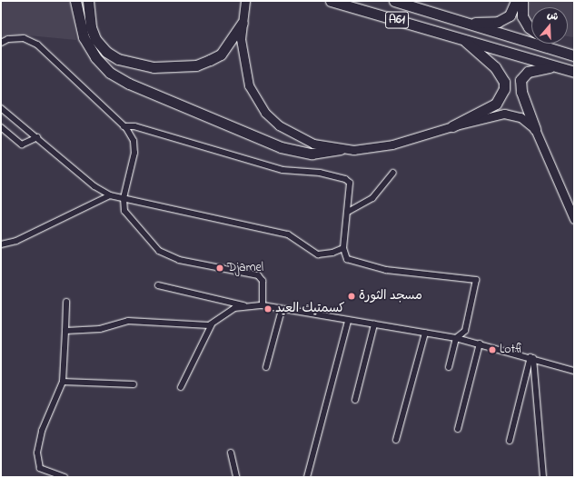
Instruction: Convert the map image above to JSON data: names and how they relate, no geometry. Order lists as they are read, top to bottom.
{
  "streets": {
    "highway": ["A61"]
  },
  "places": [
    "Djamel",
    "مسجد الثورة",
    "كسمتيك العيد",
    "Lotfi"
  ],
  "north": "top"
}
